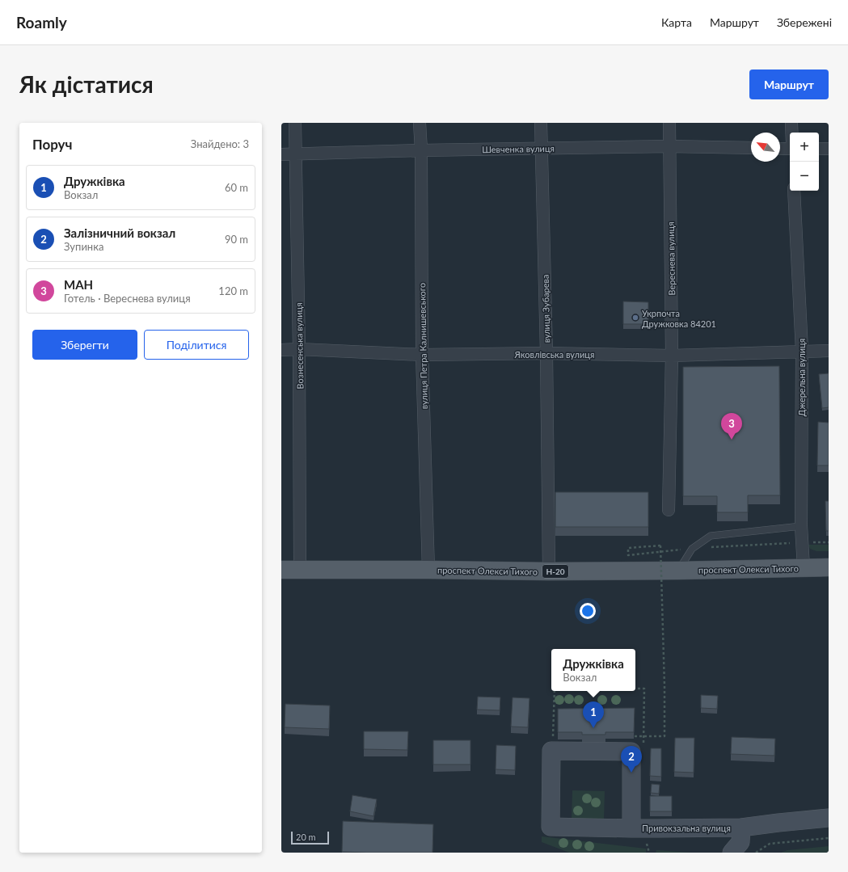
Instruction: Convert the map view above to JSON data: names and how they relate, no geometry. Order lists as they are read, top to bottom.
{
  "streets": {
    "main road": ["проспект Олекси Тихого", "Н-20"],
    "street": [
      "Шевченка вулиця",
      "Вереснева вулиця",
      "вулиця Зубарева",
      "Вознесенська вулиця",
      "вулиця Петра Калнишевського",
      "Яковлівська вулиця",
      "Джерельна вулиця",
      "Привокзальна вулиця"
    ]
  },
  "crossings": [
    ["Шевченка вулиця", "Вереснева вулиця"],
    ["Шевченка вулиця", "вулиця Зубарева"],
    ["Шевченка вулиця", "Вознесенська вулиця"],
    ["Шевченка вулиця", "вулиця Петра Калнишевського"],
    ["Вереснева вулиця", "Яковлівська вулиця"],
    ["вулиця Зубарева", "Яковлівська вулиця"],
    ["вулиця Зубарева", "проспект Олекси Тихого"],
    ["Вознесенська вулиця", "Яковлівська вулиця"],
    ["Вознесенська вулиця", "проспект Олекси Тихого"],
    ["вулиця Петра Калнишевського", "Яковлівська вулиця"],
    ["вулиця Петра Калнишевського", "проспект Олекси Тихого"],
    ["Яковлівська вулиця", "Джерельна вулиця"],
    ["Джерельна вулиця", "проспект Олекси Тихого"]
  ],
  "places": ["Укрпочта Дружковка 84201"],
  "scale_bar": "20 m",
  "north": "top left",
  "page": {
    "header": "Roamly",
    "nav": ["Карта", "Маршрут", "Збережені"],
    "buttons": [
      "Маршрут",
      ["Зберегти", "Поділитися"]
    ],
    "title": "Як дістатися",
    "heading": ["Поруч", "Знайдено: 3"],
    "map_buttons": ["+", "−"],
    "list": [
      {
        "mark": "1",
        "name": "Дружківка",
        "note": "Вокзал",
        "value": "60 m"
      },
      {
        "mark": "2",
        "name": "Залізничний вокзал",
        "note": "Зупинка",
        "value": "90 m"
      },
      {
        "mark": "3",
        "name": "МАН",
        "note": "Готель · Вереснева вулиця",
        "value": "120 m"
      }
    ],
    "pins": ["3", "1", "2"],
    "popup": ["Дружківка", "Вокзал"],
    "scale": "20 m"
  }
}
